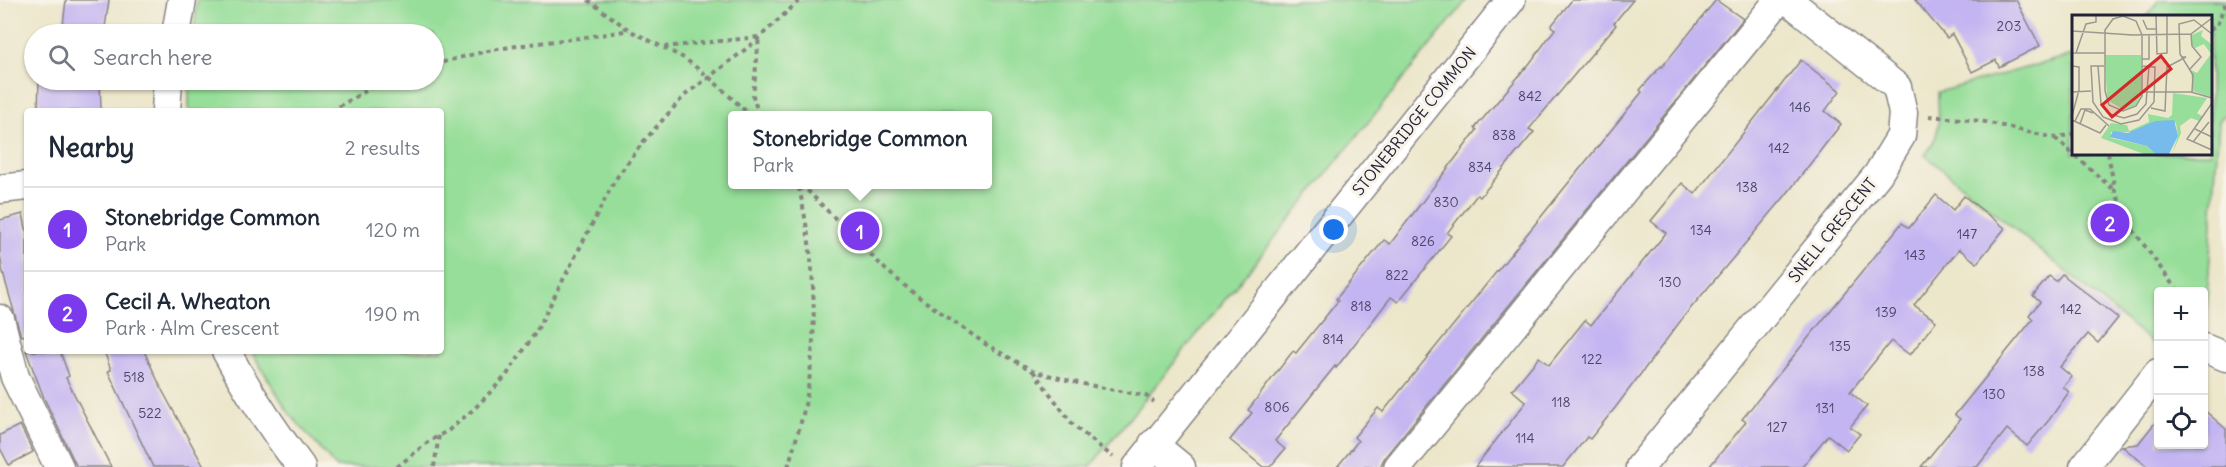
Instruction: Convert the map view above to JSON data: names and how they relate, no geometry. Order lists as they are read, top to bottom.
{
  "streets": {
    "street": ["STONEBRIDGE COMMON", "SNELL CRESCENT"]
  },
  "house_numbers": [
    "203",
    "842",
    "146",
    "838",
    "142",
    "834",
    "138",
    "830",
    "134",
    "147",
    "826",
    "143",
    "822",
    "130",
    "818",
    "142",
    "139",
    "814",
    "135",
    "122",
    "138",
    "518",
    "130",
    "118",
    "806",
    "131",
    "522",
    "127",
    "114"
  ],
  "page": {
    "search": "Search here",
    "heading": ["Nearby", "2 results"],
    "popup": ["Stonebridge Common", "Park"],
    "list": [
      {
        "mark": "1",
        "name": "Stonebridge Common",
        "note": "Park",
        "value": "120 m"
      },
      {
        "mark": "2",
        "name": "Cecil A. Wheaton",
        "note": "Park · Alm Crescent",
        "value": "190 m"
      }
    ],
    "pins": ["2", "1"],
    "map_buttons": ["+", "−"]
  }
}
